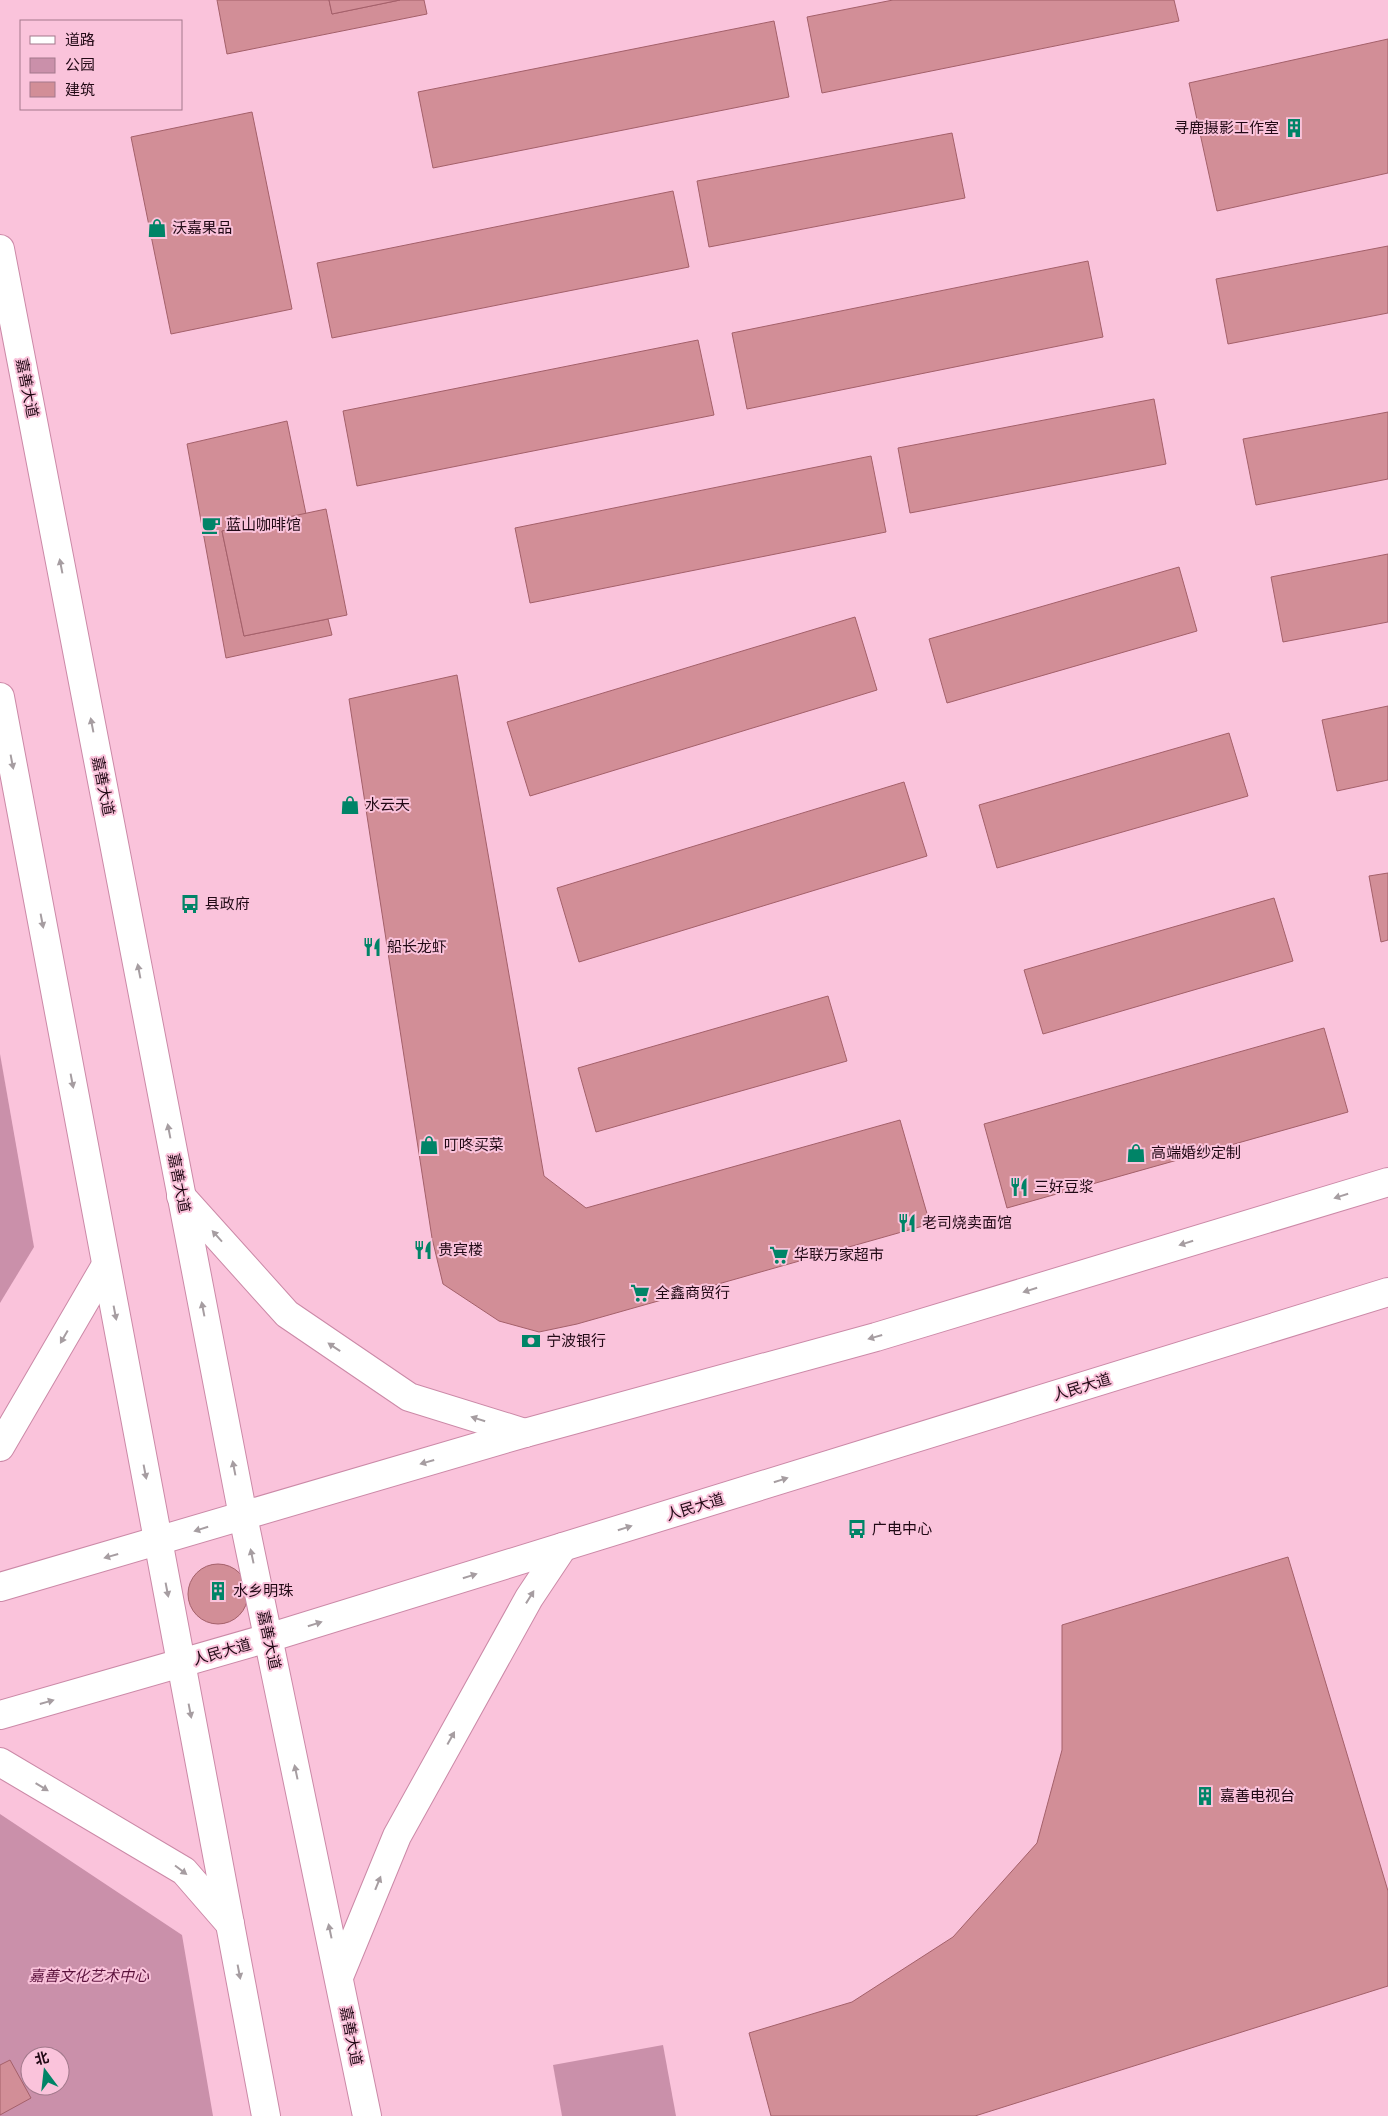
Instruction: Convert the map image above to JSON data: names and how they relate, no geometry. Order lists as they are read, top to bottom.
{
  "streets": {
    "main road": ["嘉善大道", "人民大道"]
  },
  "crossings": [
    ["嘉善大道", "人民大道"]
  ],
  "parks": ["嘉善文化艺术中心"],
  "places": {
    "building": ["寻鹿摄影工作室", "水乡明珠", "嘉善电视台"],
    "shop": [
      "沃嘉果品",
      "水云天",
      "叮咚买菜",
      "高端婚纱定制"
    ],
    "cafe": ["蓝山咖啡馆"],
    "bus stop": ["县政府", "广电中心"],
    "restaurant": [
      "船长龙虾",
      "三好豆浆",
      "老司烧卖面馆",
      "贵宾楼"
    ],
    "supermarket": ["华联万家超市", "全鑫商贸行"],
    "bank": ["宁波银行"]
  },
  "legend": ["道路", "公园", "建筑"],
  "north": "top"
}
